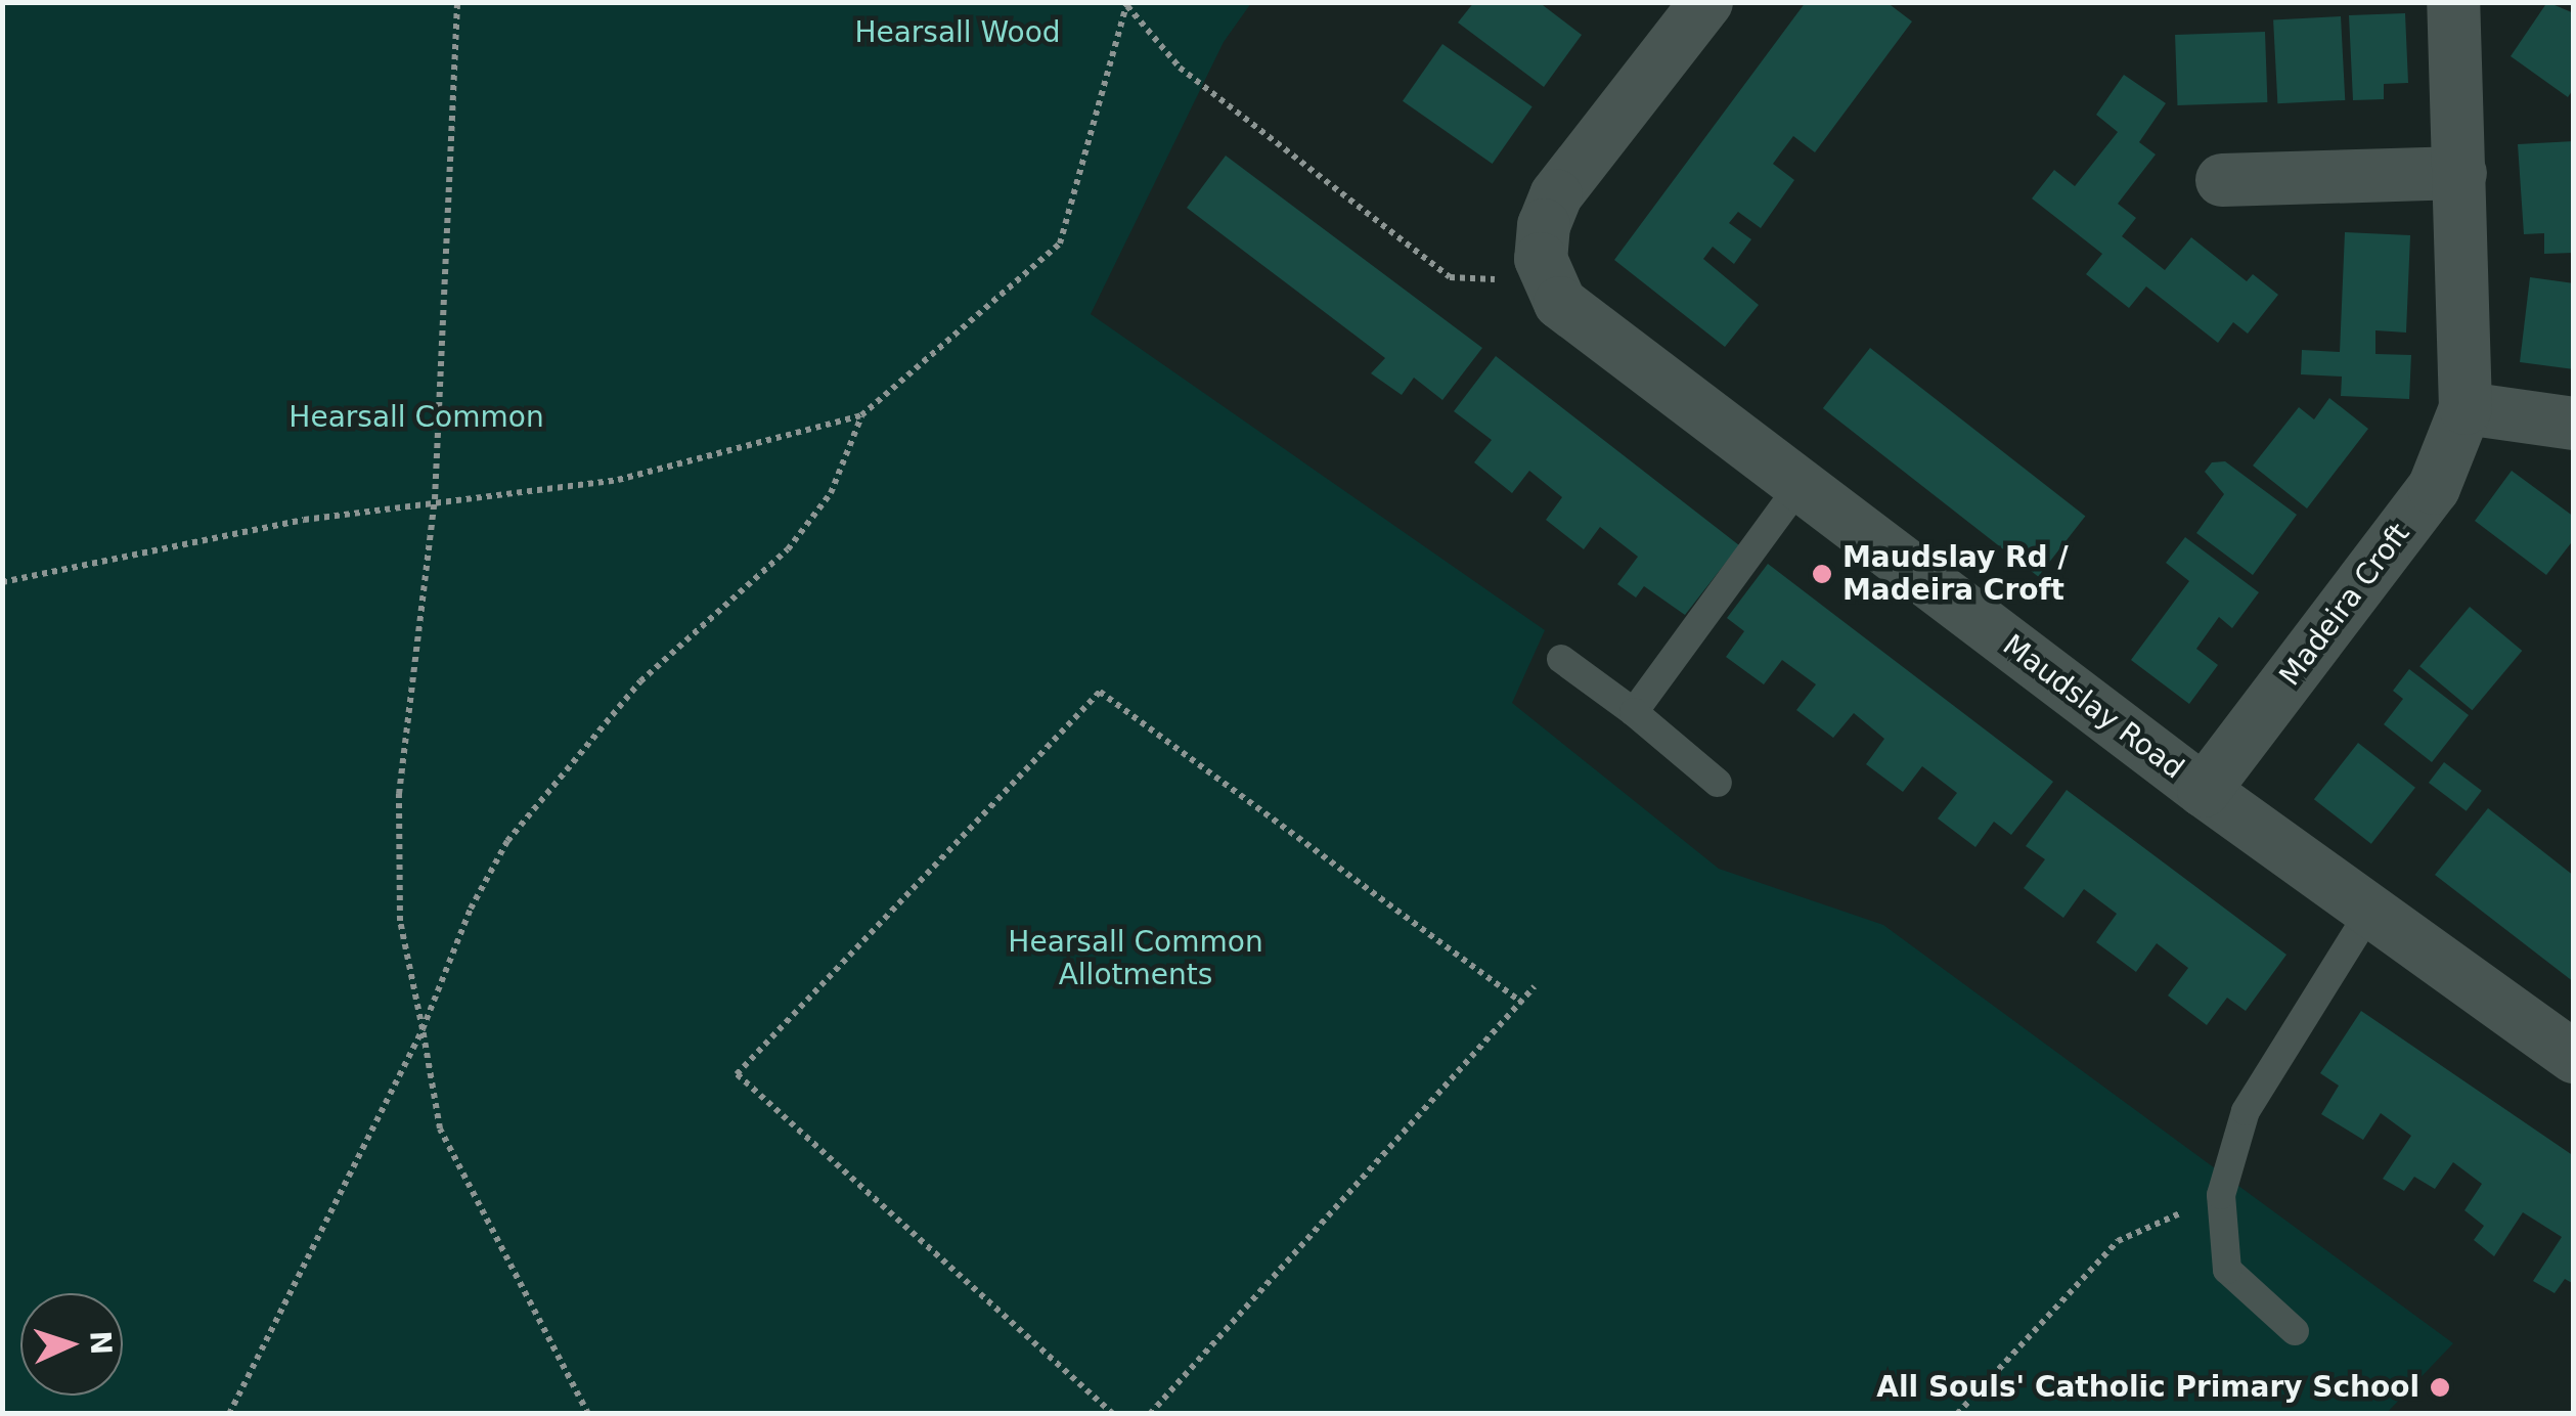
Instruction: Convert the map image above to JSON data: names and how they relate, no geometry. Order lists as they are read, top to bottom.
{
  "streets": {
    "street": ["Madeira Croft", "Maudslay Road"]
  },
  "crossings": [
    ["Madeira Croft", "Maudslay Road"]
  ],
  "parks": ["Hearsall Wood", "Hearsall Common", "Hearsall Common Allotments"],
  "places": ["Maudslay Rd / Madeira Croft", "All Souls' Catholic Primary School"],
  "north": "right"
}
